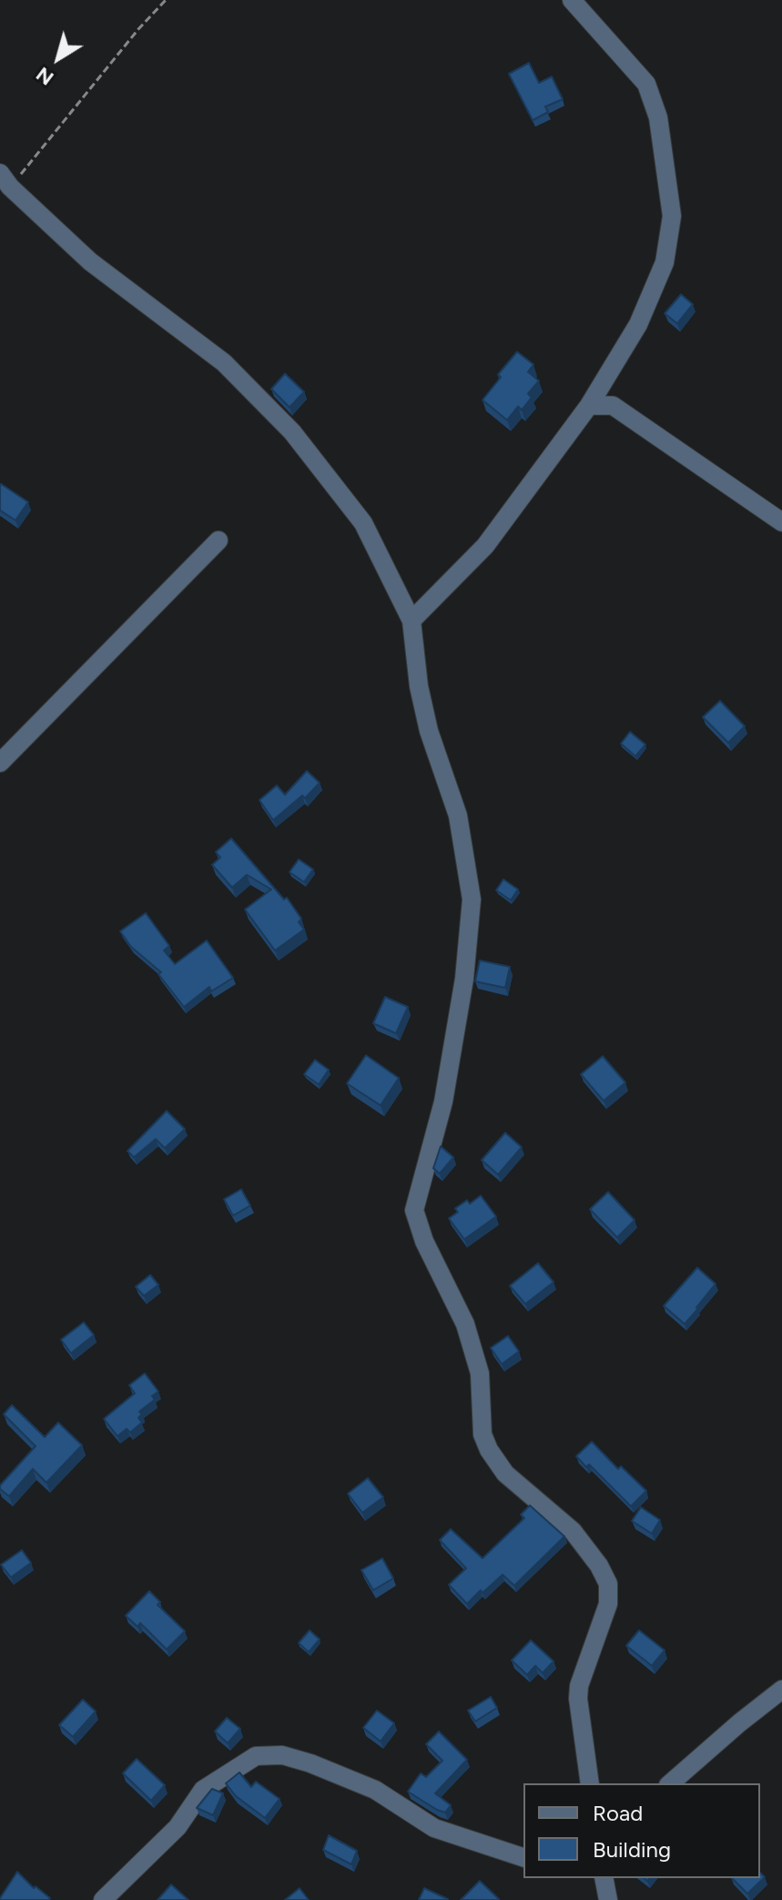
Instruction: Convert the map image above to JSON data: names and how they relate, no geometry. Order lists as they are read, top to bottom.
{
  "legend": ["Road", "Building"],
  "north": "bottom left"
}
